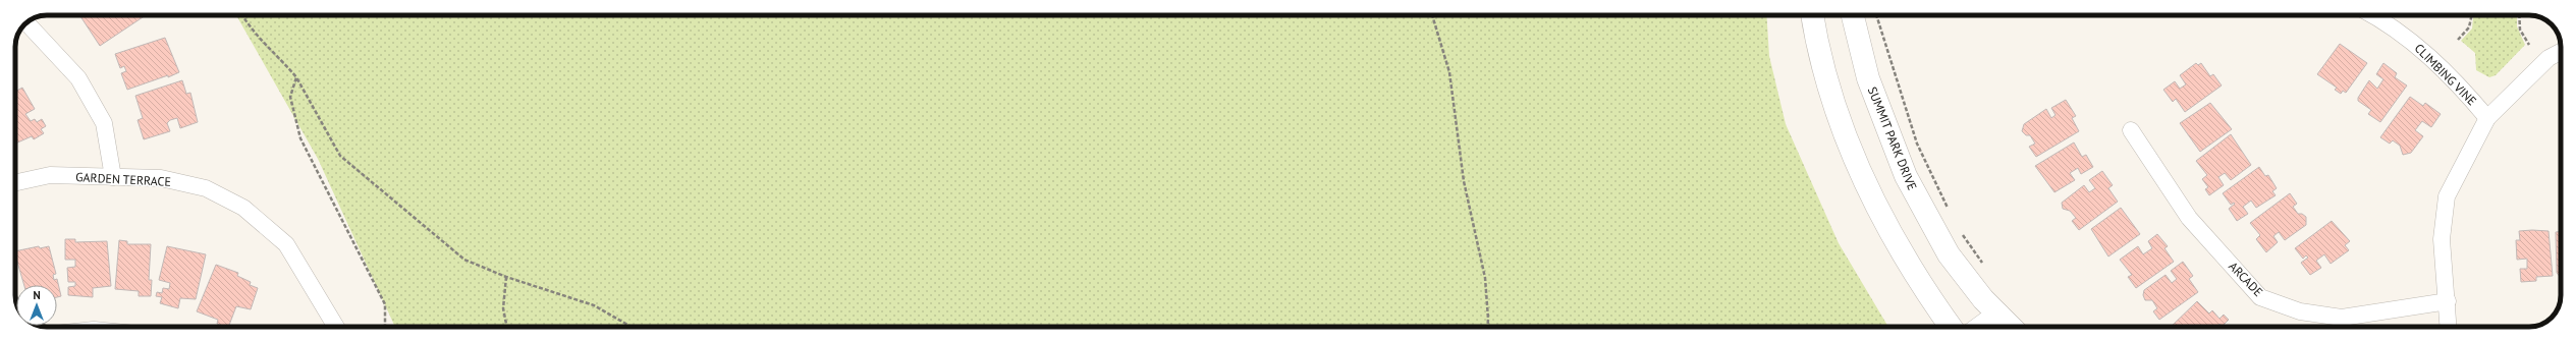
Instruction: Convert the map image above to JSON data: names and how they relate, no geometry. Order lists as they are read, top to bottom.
{
  "streets": {
    "street": [
      "CLIMBING VINE",
      "SUMMIT PARK DRIVE",
      "GARDEN TERRACE",
      "ARCADE"
    ]
  },
  "north": "top"
}
